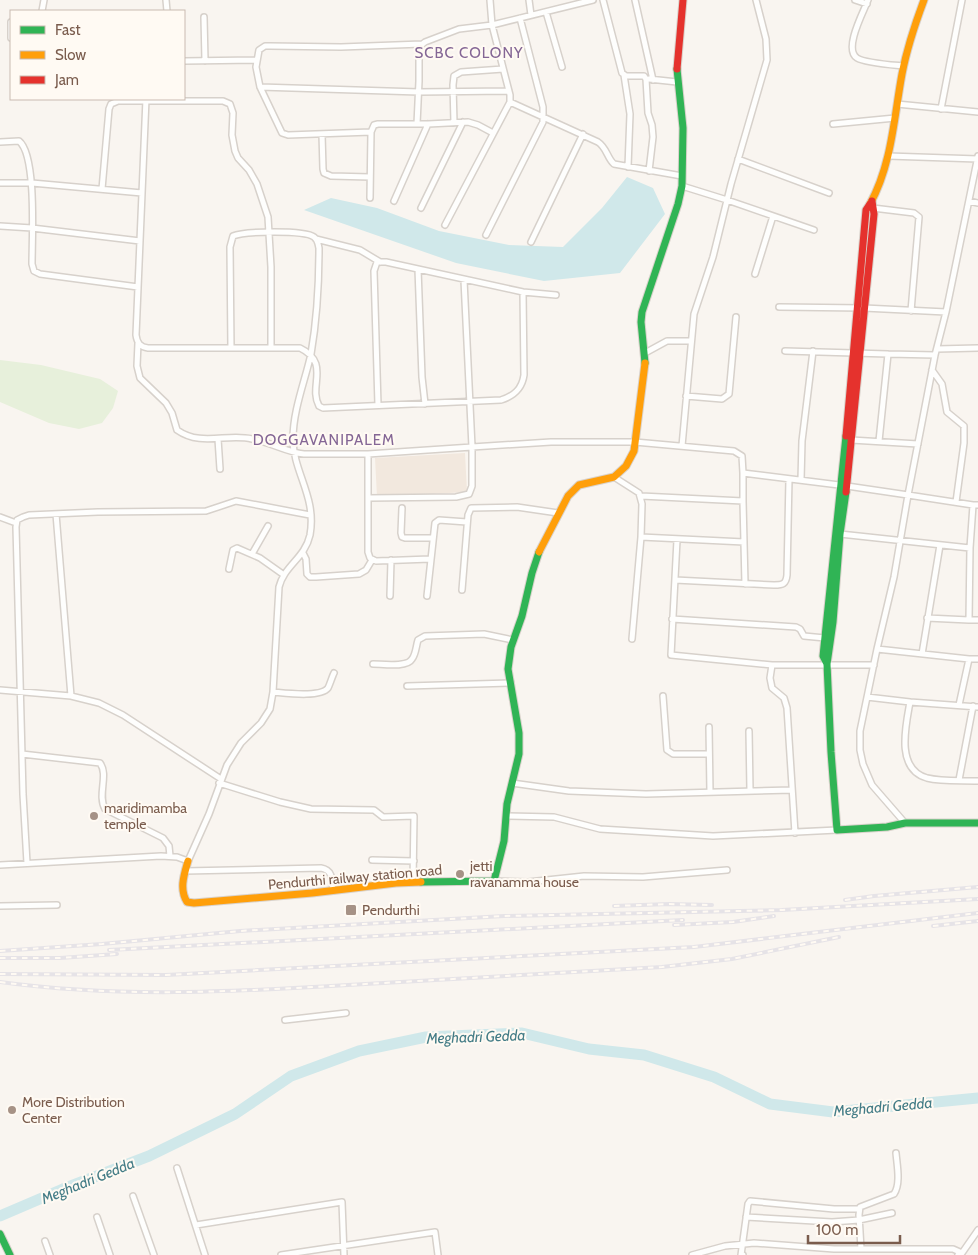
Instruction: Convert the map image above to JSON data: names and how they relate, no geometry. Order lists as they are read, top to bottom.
{
  "streets": {
    "street": ["Pendurthi railway station road"]
  },
  "districts": ["SCBC COLONY", "DOGGAVANIPALEM"],
  "water": ["Meghadri Gedda"],
  "places": {
    "other": ["maridimamba temple", "jetti ravanamma house", "More Distribution Center"],
    "transit": ["Pendurthi"]
  },
  "legend": ["Fast", "Slow", "Jam"],
  "scale_bar": "100 m"
}
